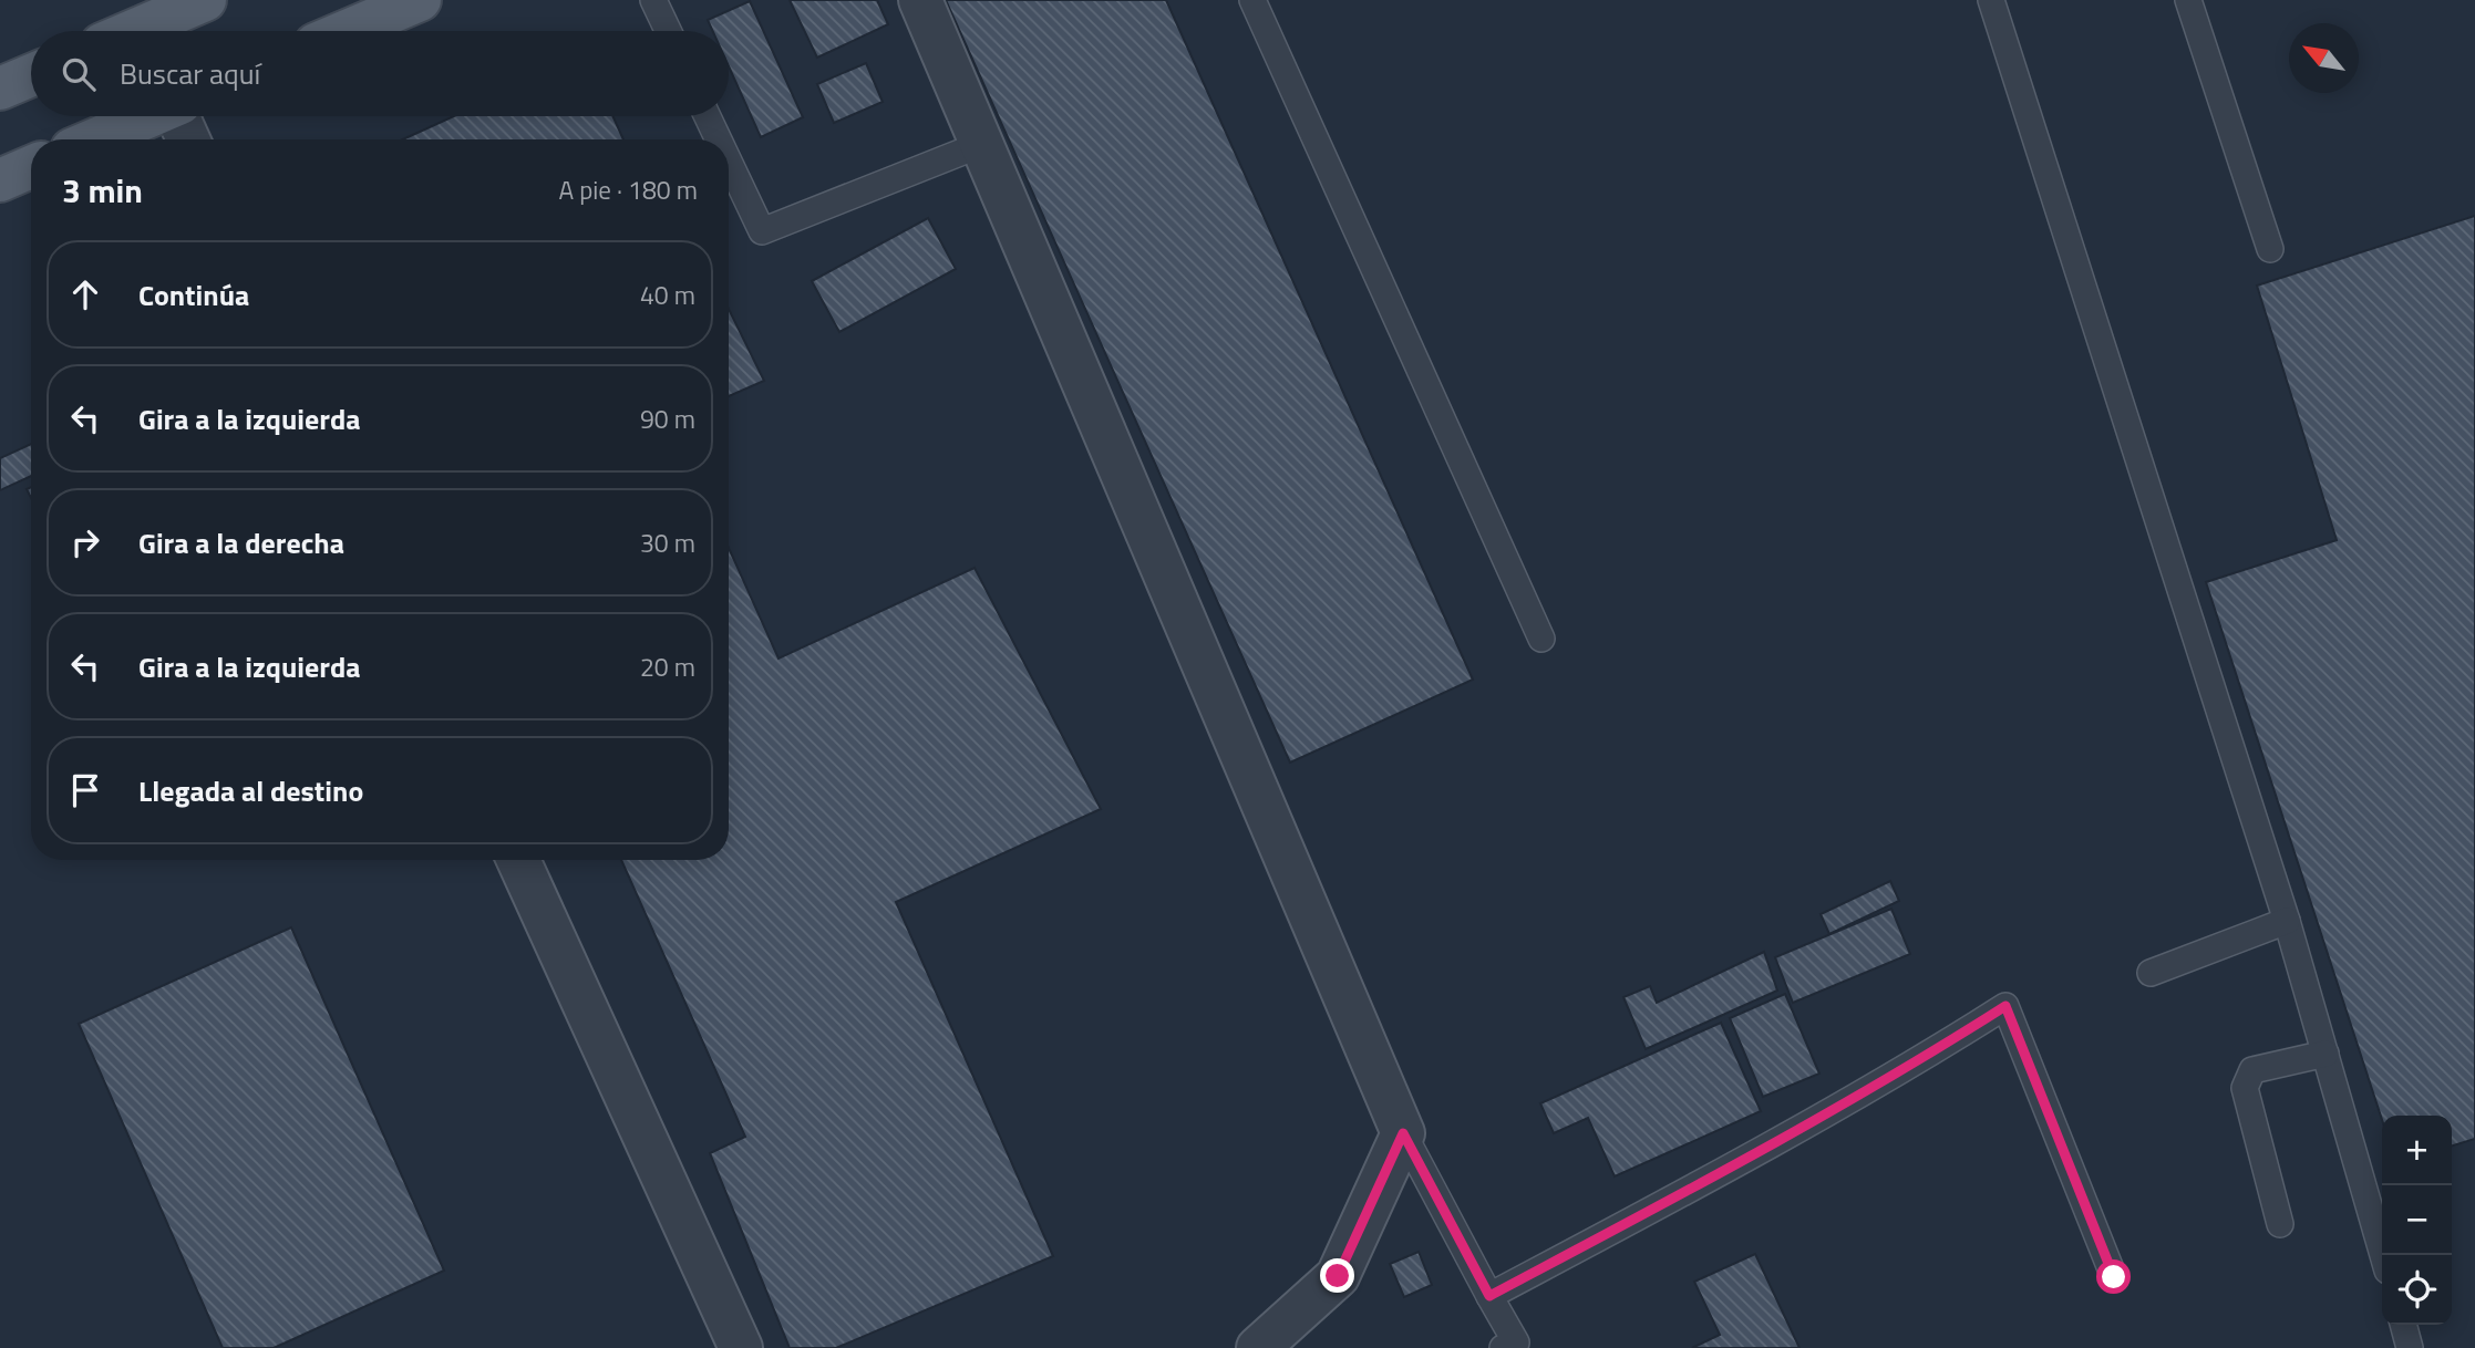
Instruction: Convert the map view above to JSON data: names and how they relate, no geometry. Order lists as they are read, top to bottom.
{
  "north": "top left",
  "page": {
    "search": "Buscar aquí",
    "heading": ["3 min", "A pie · 180 m"],
    "list": [
      ["Continúa", "40 m"],
      ["Gira a la izquierda", "90 m"],
      ["Gira a la derecha", "30 m"],
      ["Gira a la izquierda", "20 m"],
      "Llegada al destino"
    ],
    "map_buttons": ["+", "−"]
  }
}
